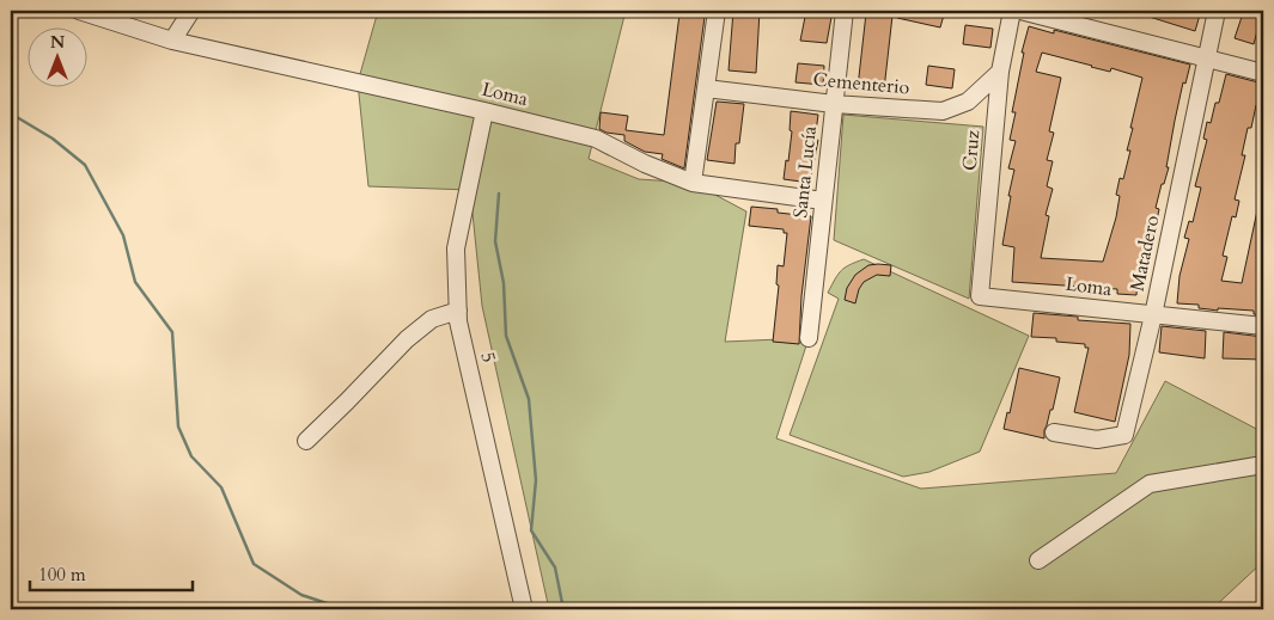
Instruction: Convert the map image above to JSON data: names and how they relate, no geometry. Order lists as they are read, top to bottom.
{
  "streets": {
    "street": [
      "Cementerio",
      "Loma",
      "Cruz",
      "Santa Lucía",
      "Matadero",
      "5"
    ]
  },
  "crossings": [
    ["Cementerio", "Cruz"],
    ["Cementerio", "Santa Lucía"],
    ["Loma", "Cruz"],
    ["Loma", "Santa Lucía"],
    ["Loma", "Matadero"],
    ["Loma", "5"]
  ],
  "scale_bar": "100 m",
  "north": "top"
}
